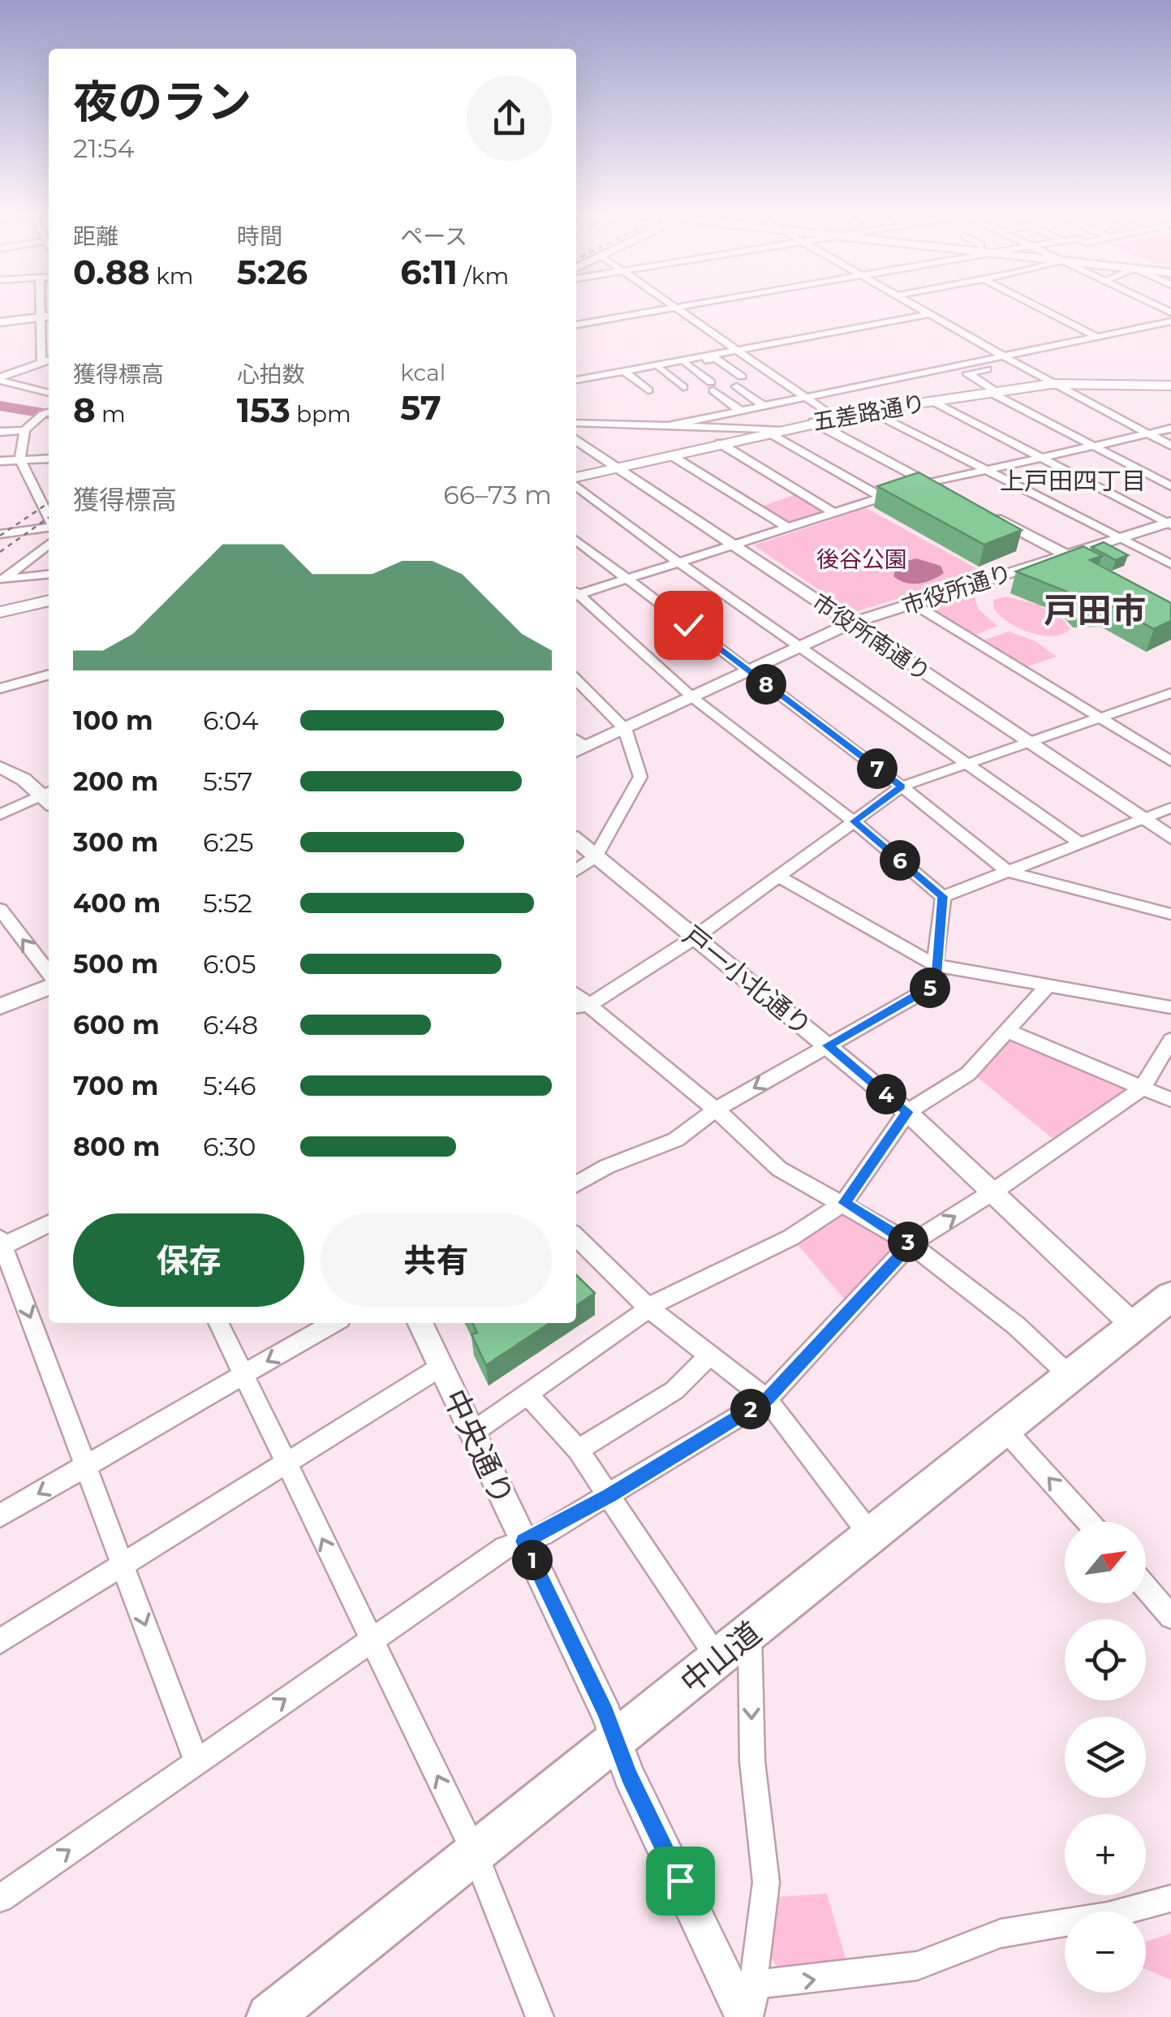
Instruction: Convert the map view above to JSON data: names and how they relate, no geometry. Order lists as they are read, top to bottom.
{
  "streets": {
    "highway": ["中山道"],
    "main road": ["五差路通り"],
    "street": [
      "市役所通り",
      "市役所南通り",
      "戸一小北通り",
      "中央通り"
    ]
  },
  "crossings": [
    ["五差路通り", "市役所南通り"],
    ["市役所通り", "市役所南通り"],
    ["戸一小北通り", "中山道"],
    ["中央通り", "中山道"]
  ],
  "districts": ["上戸田四丁目", "戸田市"],
  "parks": ["後谷公園"],
  "north": "top right",
  "page": {
    "heading": ["夜のラン", "21:54"],
    "stats": [
      ["距離", "0.88 km"],
      ["時間", "5:26"],
      ["ペース", "6:11 /km"],
      ["獲得標高", "8 m"],
      ["心拍数", "153 bpm"],
      ["kcal", "57"]
    ],
    "chart": ["獲得標高", "66–73 m"],
    "pins": [
      "8",
      "7",
      "6",
      "5",
      "4",
      "3",
      "2",
      "1"
    ],
    "list": [
      {
        "name": "100 m",
        "note": "6:04"
      },
      {
        "name": "200 m",
        "note": "5:57"
      },
      {
        "name": "300 m",
        "note": "6:25"
      },
      {
        "name": "400 m",
        "note": "5:52"
      },
      {
        "name": "500 m",
        "note": "6:05"
      },
      {
        "name": "600 m",
        "note": "6:48"
      },
      {
        "name": "700 m",
        "note": "5:46"
      },
      {
        "name": "800 m",
        "note": "6:30"
      }
    ],
    "buttons": ["保存", "共有"],
    "map_buttons": ["+", "−"]
  }
}
